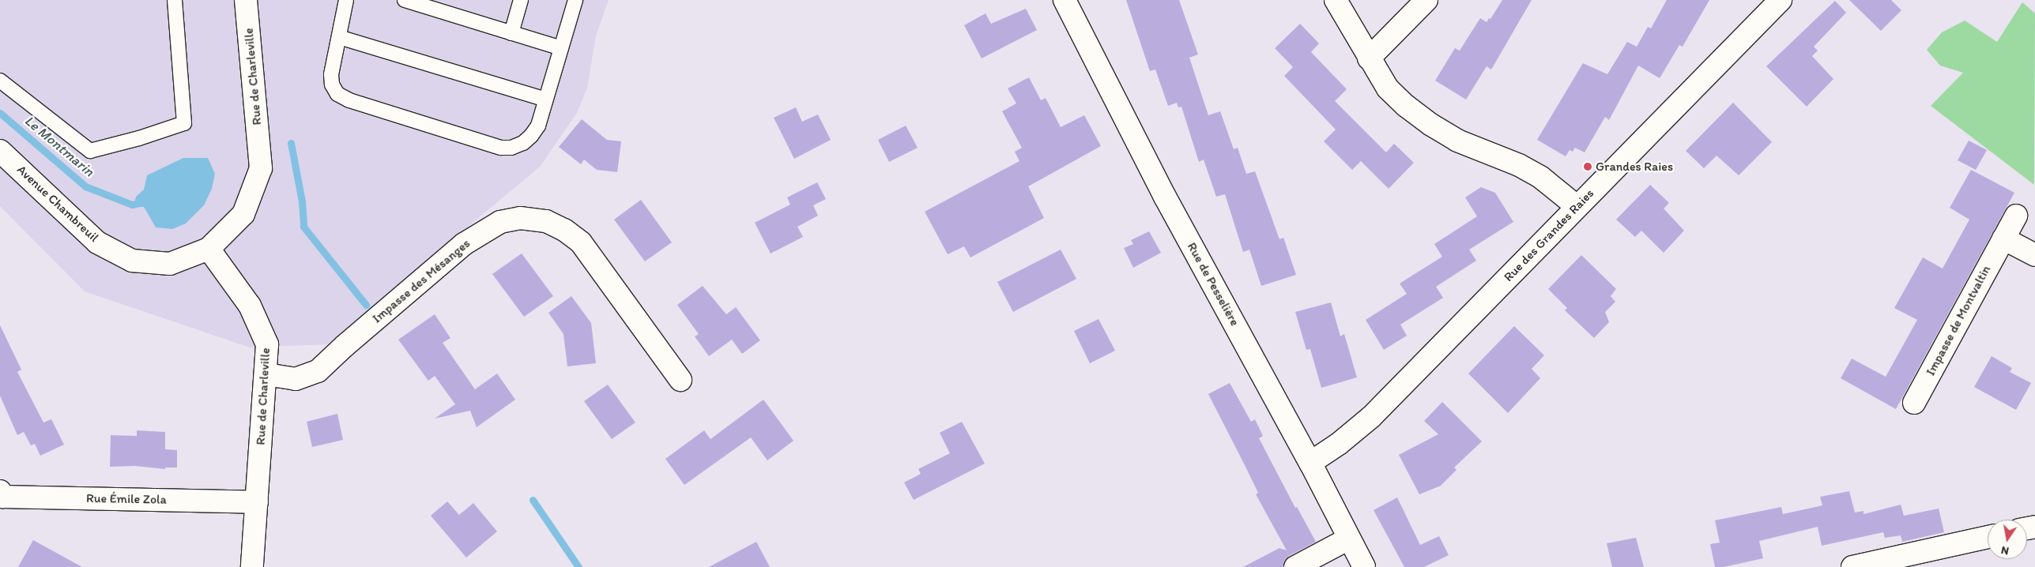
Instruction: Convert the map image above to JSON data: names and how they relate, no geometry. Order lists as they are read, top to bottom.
{
  "streets": {
    "street": [
      "Rue de Charleville",
      "Avenue Chambreuil",
      "Rue des Grandes Raies",
      "Impasse des Mésanges",
      "Rue de Pesselière",
      "Impasse de Montvaltin",
      "Rue Émile Zola"
    ]
  },
  "crossings": [
    ["Rue de Charleville", "Avenue Chambreuil"],
    ["Rue de Charleville", "Impasse des Mésanges"],
    ["Rue de Charleville", "Rue Émile Zola"],
    ["Rue des Grandes Raies", "Rue de Pesselière"]
  ],
  "water": ["Le Montmarin"],
  "places": ["Grandes Raies"],
  "north": "bottom"
}
